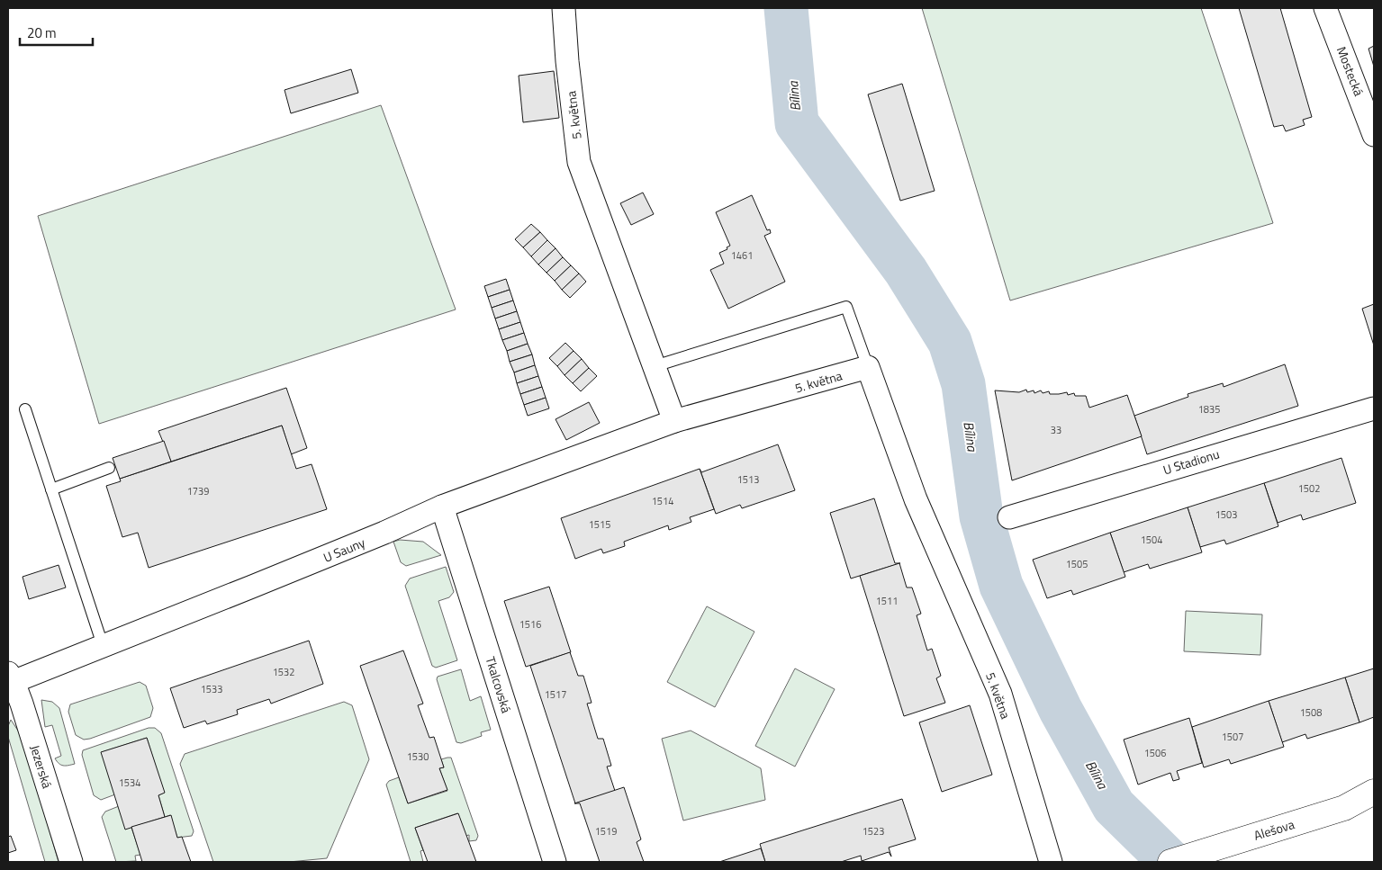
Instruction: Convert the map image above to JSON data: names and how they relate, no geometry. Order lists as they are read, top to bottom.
{
  "streets": {
    "street": [
      "Mostecká",
      "5. května",
      "U Stadionu",
      "U Sauny",
      "Tkalcovská",
      "Jezerská",
      "Alešova"
    ]
  },
  "crossings": [
    ["5. května", "U Sauny"],
    ["U Sauny", "Tkalcovská"],
    ["U Sauny", "Jezerská"]
  ],
  "water": ["Bílina"],
  "house_numbers": [
    "1461",
    "1835",
    "33",
    "1513",
    "1502",
    "1739",
    "1514",
    "1503",
    "1515",
    "1504",
    "1505",
    "1511",
    "1516",
    "1532",
    "1533",
    "1517",
    "1508",
    "1507",
    "1506",
    "1530",
    "1534",
    "1519",
    "1523"
  ],
  "scale_bar": "20 m"
}
